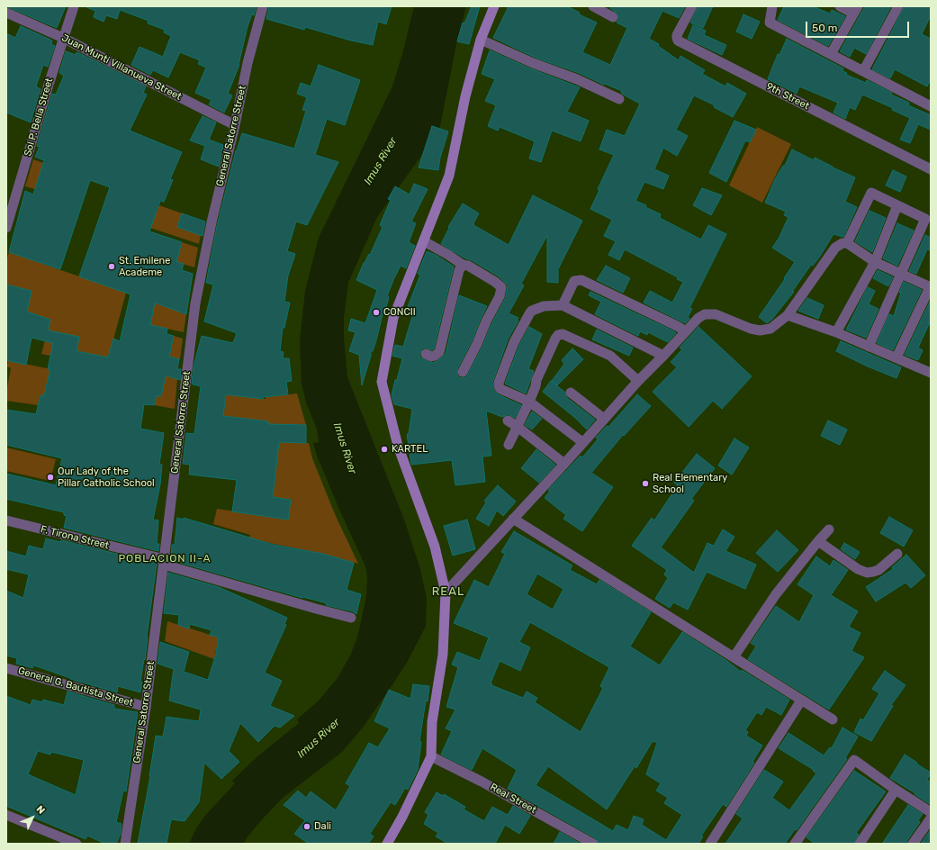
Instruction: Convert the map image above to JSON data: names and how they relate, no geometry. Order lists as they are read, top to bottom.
{
  "streets": {
    "street": [
      "Juan Munti Villanueva Street",
      "9th Street",
      "Sol P. Bella Street",
      "General Satorre Street",
      "F. Tirona Street",
      "General G. Bautista Street",
      "Real Street"
    ]
  },
  "crossings": [
    ["Juan Munti Villanueva Street", "Sol P. Bella Street"],
    ["Juan Munti Villanueva Street", "General Satorre Street"],
    ["General Satorre Street", "F. Tirona Street"],
    ["General Satorre Street", "General G. Bautista Street"]
  ],
  "districts": ["POBLACION II-A", "REAL"],
  "water": ["Imus River"],
  "places": [
    "St. Emilene Academe",
    "CONCII",
    "KARTEL",
    "Our Lady of the Pillar Catholic School",
    "Real Elementary School",
    "Dali"
  ],
  "scale_bar": "50 m",
  "north": "top right"
}
